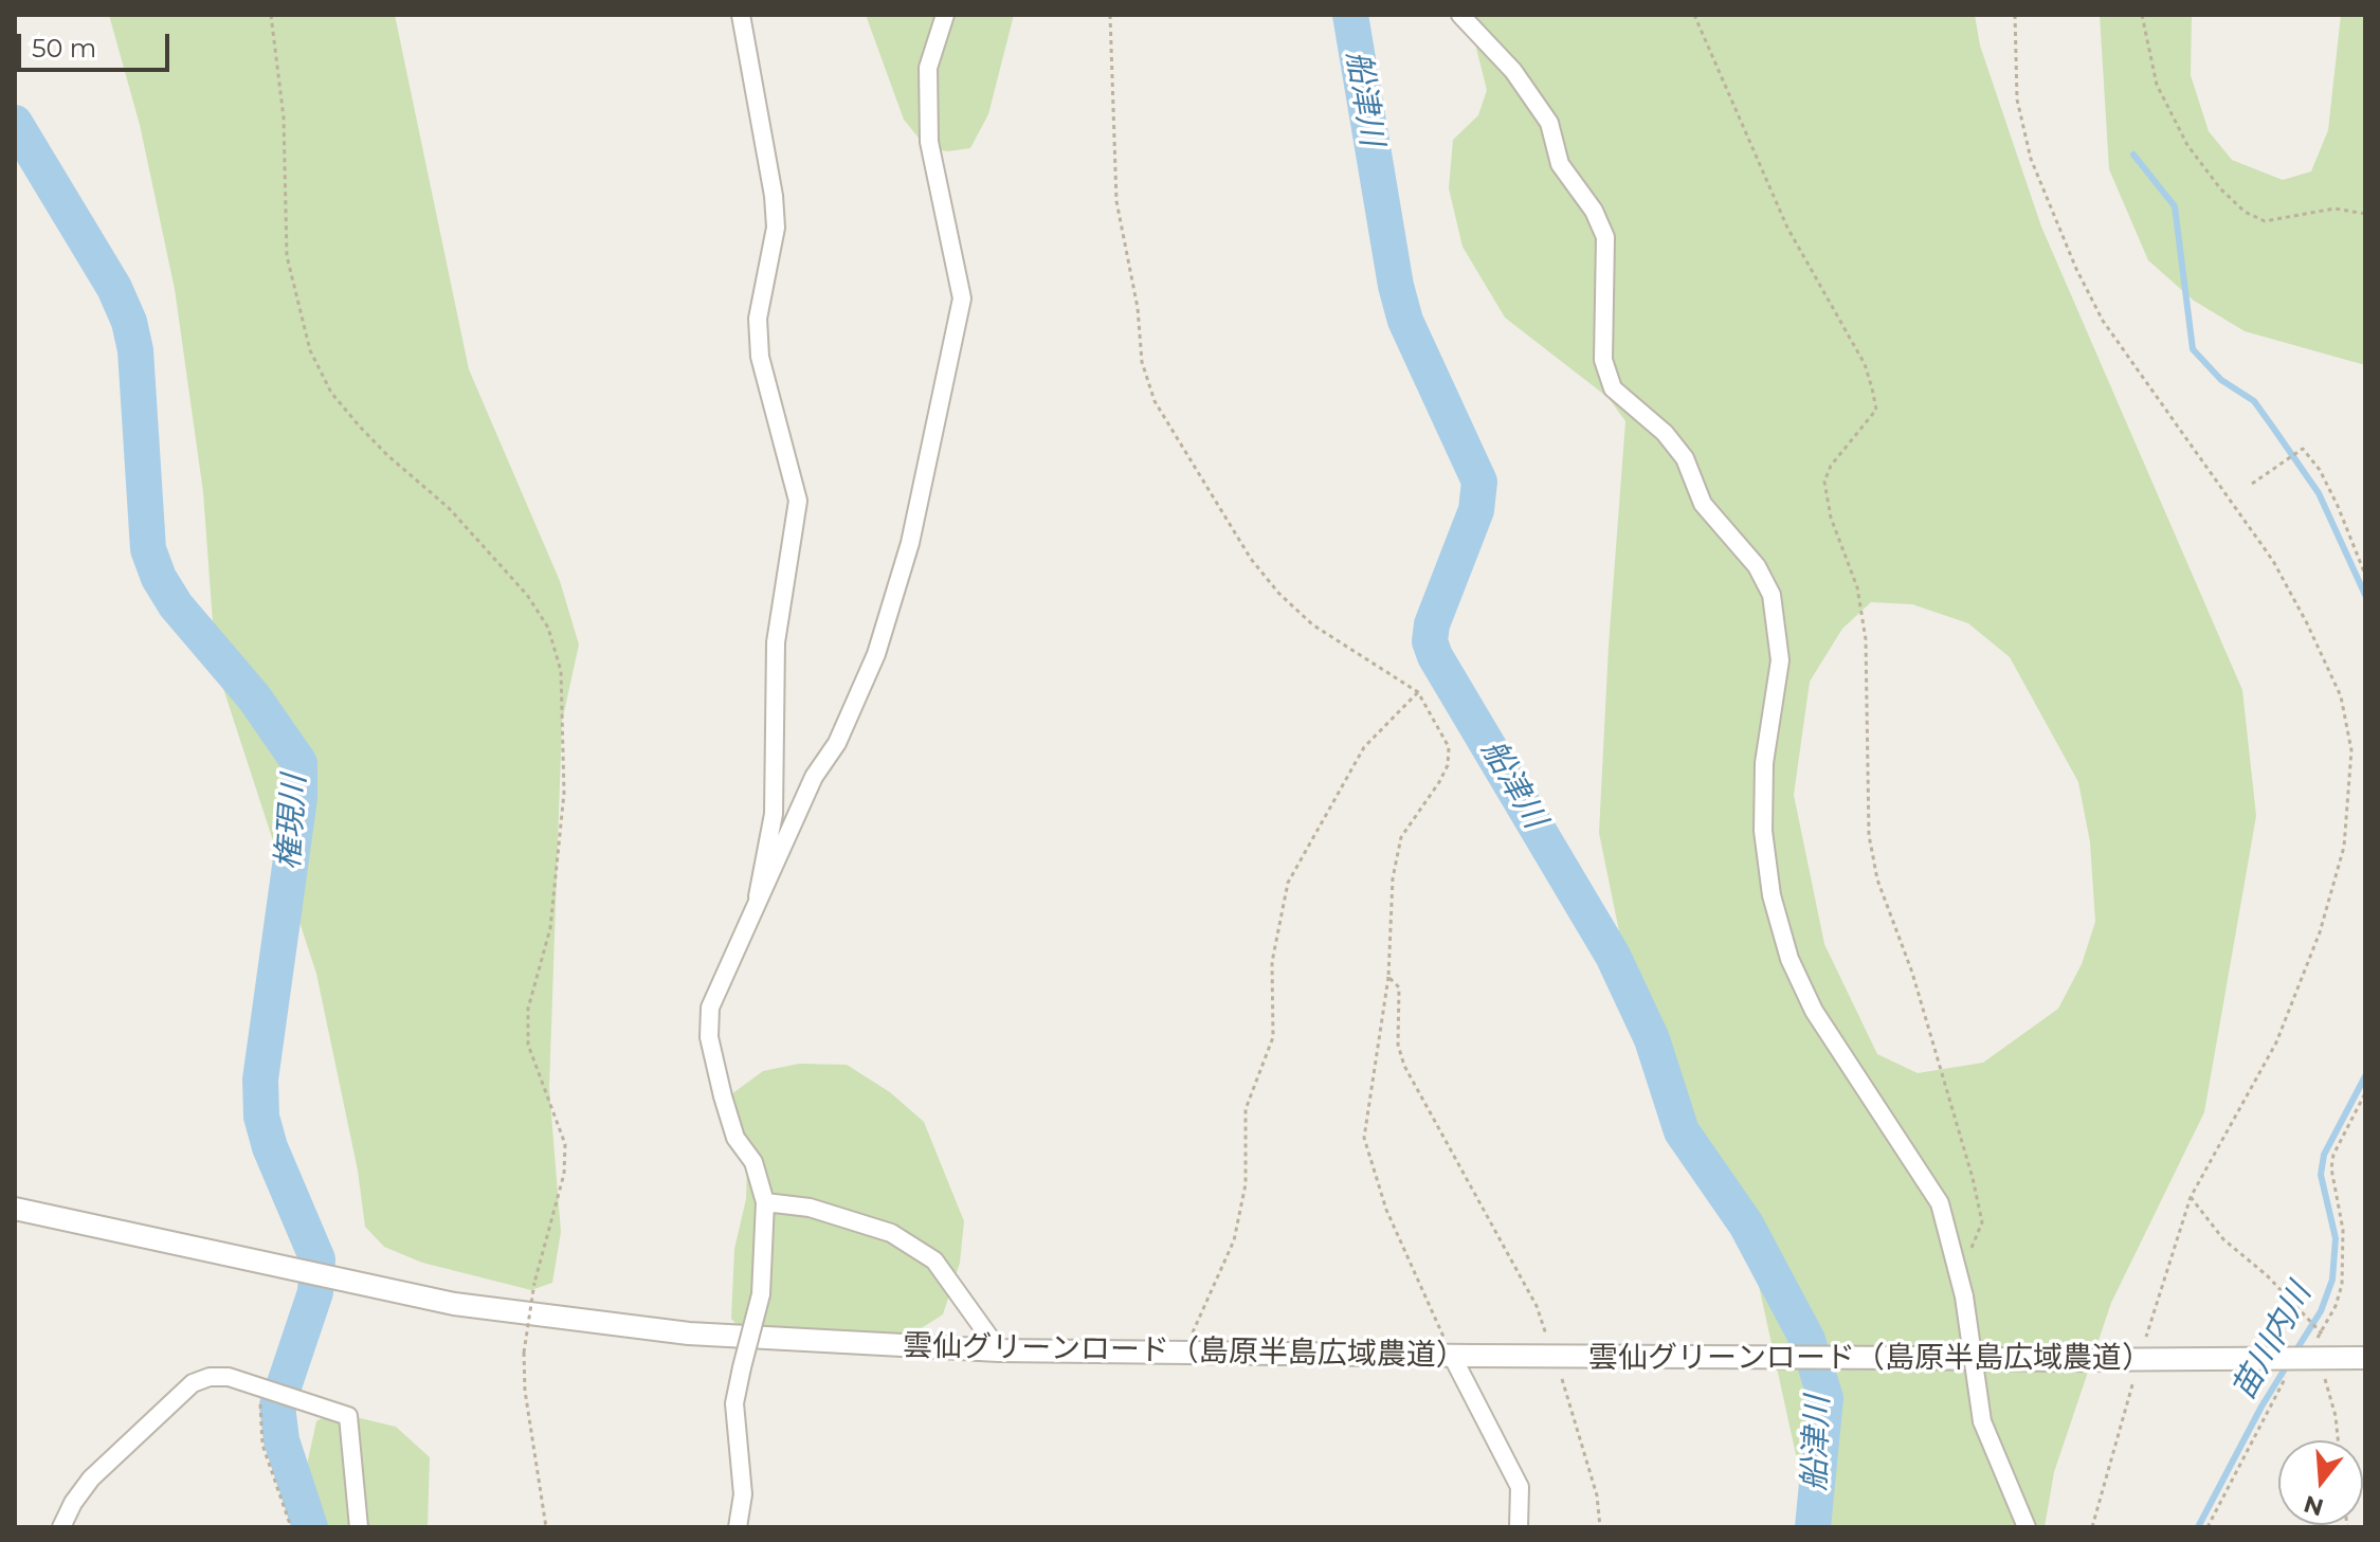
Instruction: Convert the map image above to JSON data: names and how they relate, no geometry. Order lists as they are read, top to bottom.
{
  "streets": {
    "street": ["雲仙グリーンロード（島原半島広域農道）"]
  },
  "water": ["船津川", "権現川", "苗川内川"],
  "scale_bar": "50 m",
  "north": "bottom"
}
